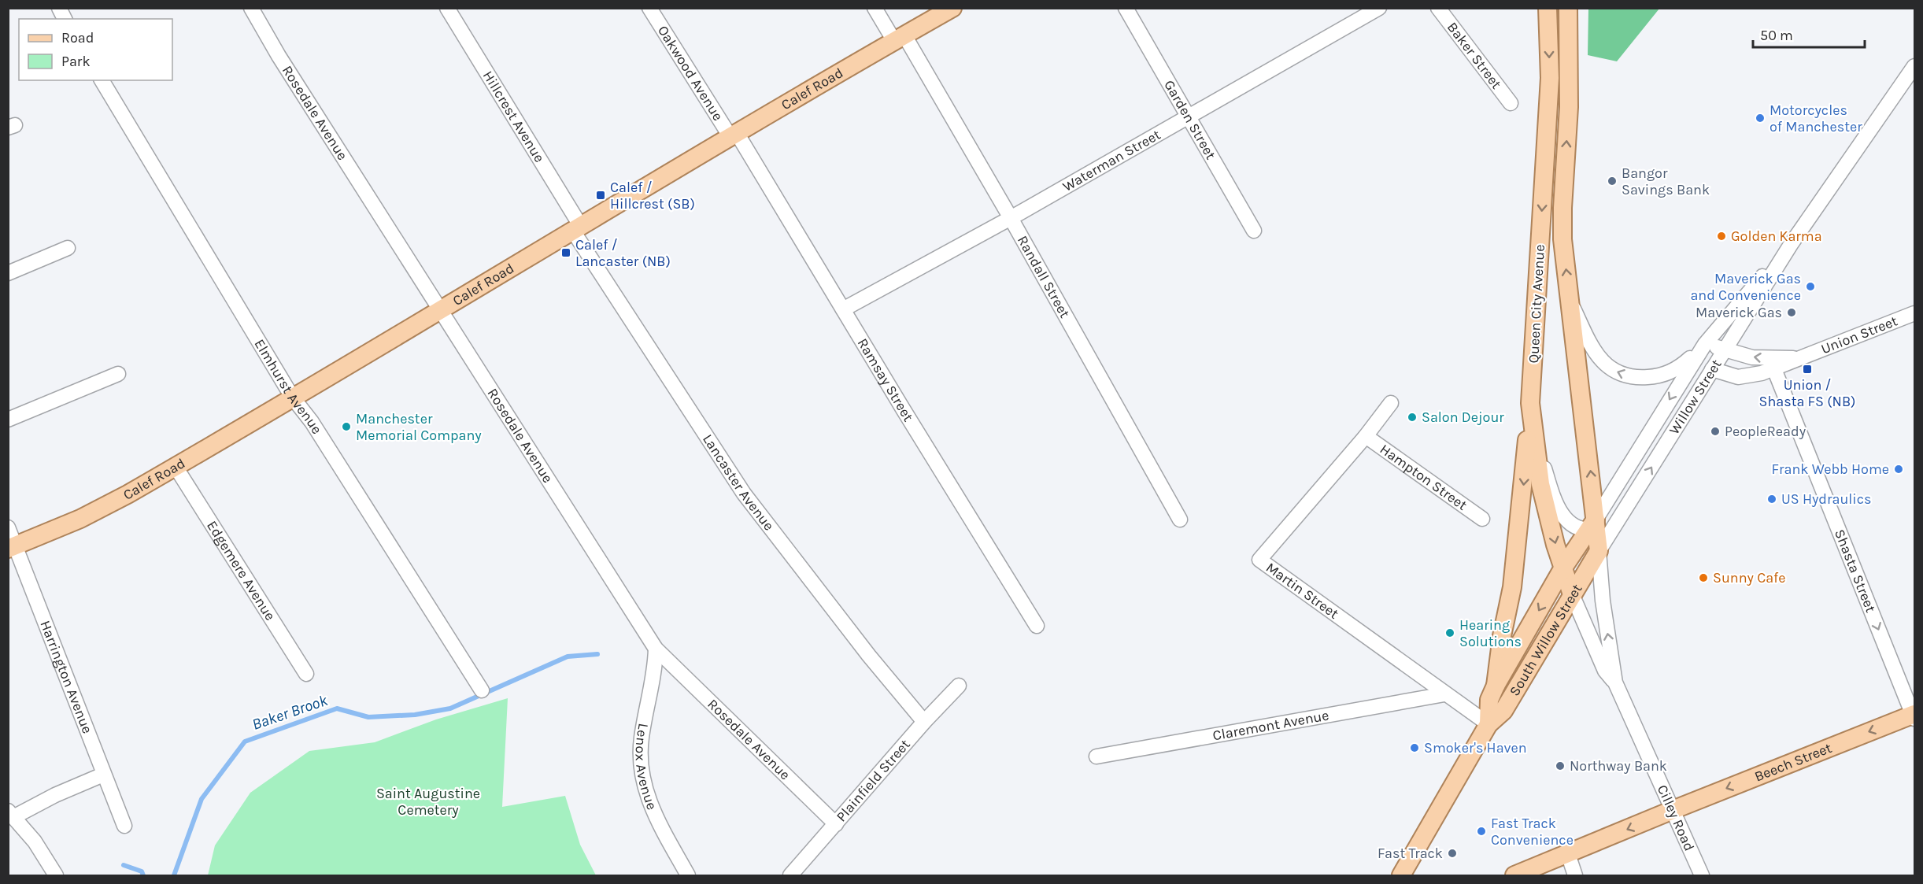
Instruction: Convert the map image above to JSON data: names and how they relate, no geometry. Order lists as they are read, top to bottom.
{
  "streets": {
    "main road": [
      "Calef Road",
      "Queen City Avenue",
      "South Willow Street",
      "Beech Street"
    ],
    "street": [
      "Baker Street",
      "Oakwood Avenue",
      "Rosedale Avenue",
      "Hillcrest Avenue",
      "Garden Street",
      "Waterman Street",
      "Randall Street",
      "Union Street",
      "Ramsay Street",
      "Elmhurst Avenue",
      "Willow Street",
      "Hampton Street",
      "Lancaster Avenue",
      "Edgemere Avenue",
      "Shasta Street",
      "Martin Street",
      "Harrington Avenue",
      "Claremont Avenue",
      "Lenox Avenue",
      "Plainfield Street",
      "Cilley Road"
    ]
  },
  "crossings": [
    ["Oakwood Avenue", "Calef Road"],
    ["Oakwood Avenue", "Ramsay Street"],
    ["Calef Road", "Rosedale Avenue"],
    ["Calef Road", "Hillcrest Avenue"],
    ["Calef Road", "Randall Street"],
    ["Calef Road", "Ramsay Street"],
    ["Calef Road", "Elmhurst Avenue"],
    ["Calef Road", "Lancaster Avenue"],
    ["Calef Road", "Edgemere Avenue"],
    ["Calef Road", "Harrington Avenue"],
    ["Rosedale Avenue", "Lenox Avenue"],
    ["Rosedale Avenue", "Plainfield Street"],
    ["Hillcrest Avenue", "Lancaster Avenue"],
    ["Garden Street", "Waterman Street"],
    ["Waterman Street", "Randall Street"],
    ["Waterman Street", "Ramsay Street"],
    ["Queen City Avenue", "Willow Street"],
    ["Queen City Avenue", "South Willow Street"],
    ["Queen City Avenue", "Cilley Road"],
    ["Union Street", "Willow Street"],
    ["Union Street", "Shasta Street"],
    ["Willow Street", "South Willow Street"],
    ["Willow Street", "Cilley Road"],
    ["Hampton Street", "Martin Street"],
    ["Lancaster Avenue", "Plainfield Street"],
    ["Shasta Street", "Beech Street"],
    ["Martin Street", "South Willow Street"],
    ["Martin Street", "Claremont Avenue"],
    ["South Willow Street", "Cilley Road"],
    ["Beech Street", "Cilley Road"]
  ],
  "one_way": ["Shasta Street", "Beech Street"],
  "water": ["Baker Brook"],
  "parks": ["Saint Augustine Cemetery"],
  "places": {
    "other": [
      "Motorcycles of Manchester",
      "Bangor Savings Bank",
      "Golden Karma",
      "Maverick Gas and Convenience",
      "Maverick Gas",
      "Salon Dejour",
      "Manchester Memorial Company",
      "PeopleReady",
      "Frank Webb Home",
      "US Hydraulics",
      "Sunny Cafe",
      "Hearing Solutions",
      "Smoker's Haven",
      "Northway Bank",
      "Fast Track Convenience",
      "Fast Track"
    ],
    "transit": ["Calef / Hillcrest (SB)", "Calef / Lancaster (NB)", "Union / Shasta FS (NB)"]
  },
  "legend": ["Road", "Park"],
  "scale_bar": "50 m"
}
